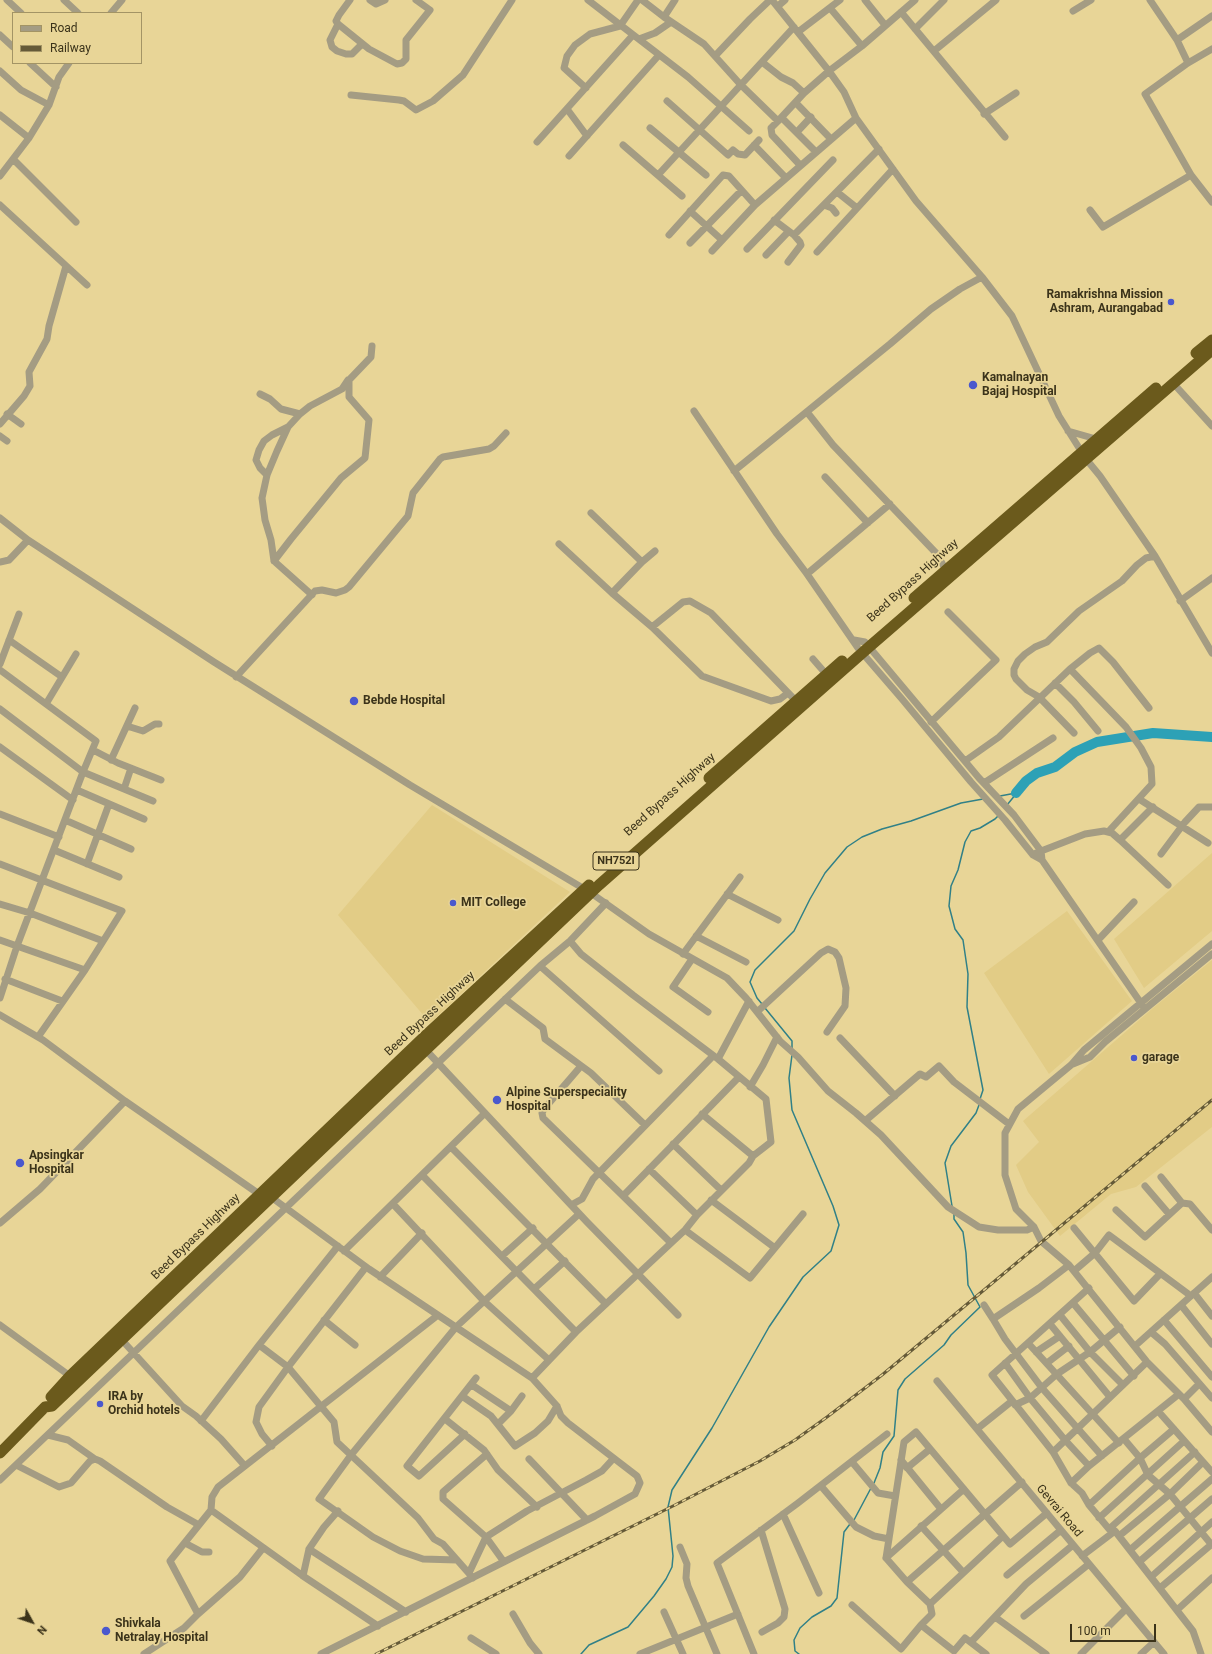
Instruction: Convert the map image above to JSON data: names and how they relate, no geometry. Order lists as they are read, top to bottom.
{
  "streets": {
    "highway": ["Beed Bypass Highway", "NH752I"],
    "street": ["Gevrai Road"]
  },
  "places": [
    "Ramakrishna Mission Ashram, Aurangabad",
    "Kamalnayan Bajaj Hospital",
    "Bebde Hospital",
    "MIT College",
    "garage",
    "Alpine Superspeciality Hospital",
    "Apsingkar Hospital",
    "IRA by Orchid hotels",
    "Shivkala Netralay Hospital"
  ],
  "legend": ["Road", "Railway"],
  "scale_bar": "100 m",
  "north": "bottom right"
}
